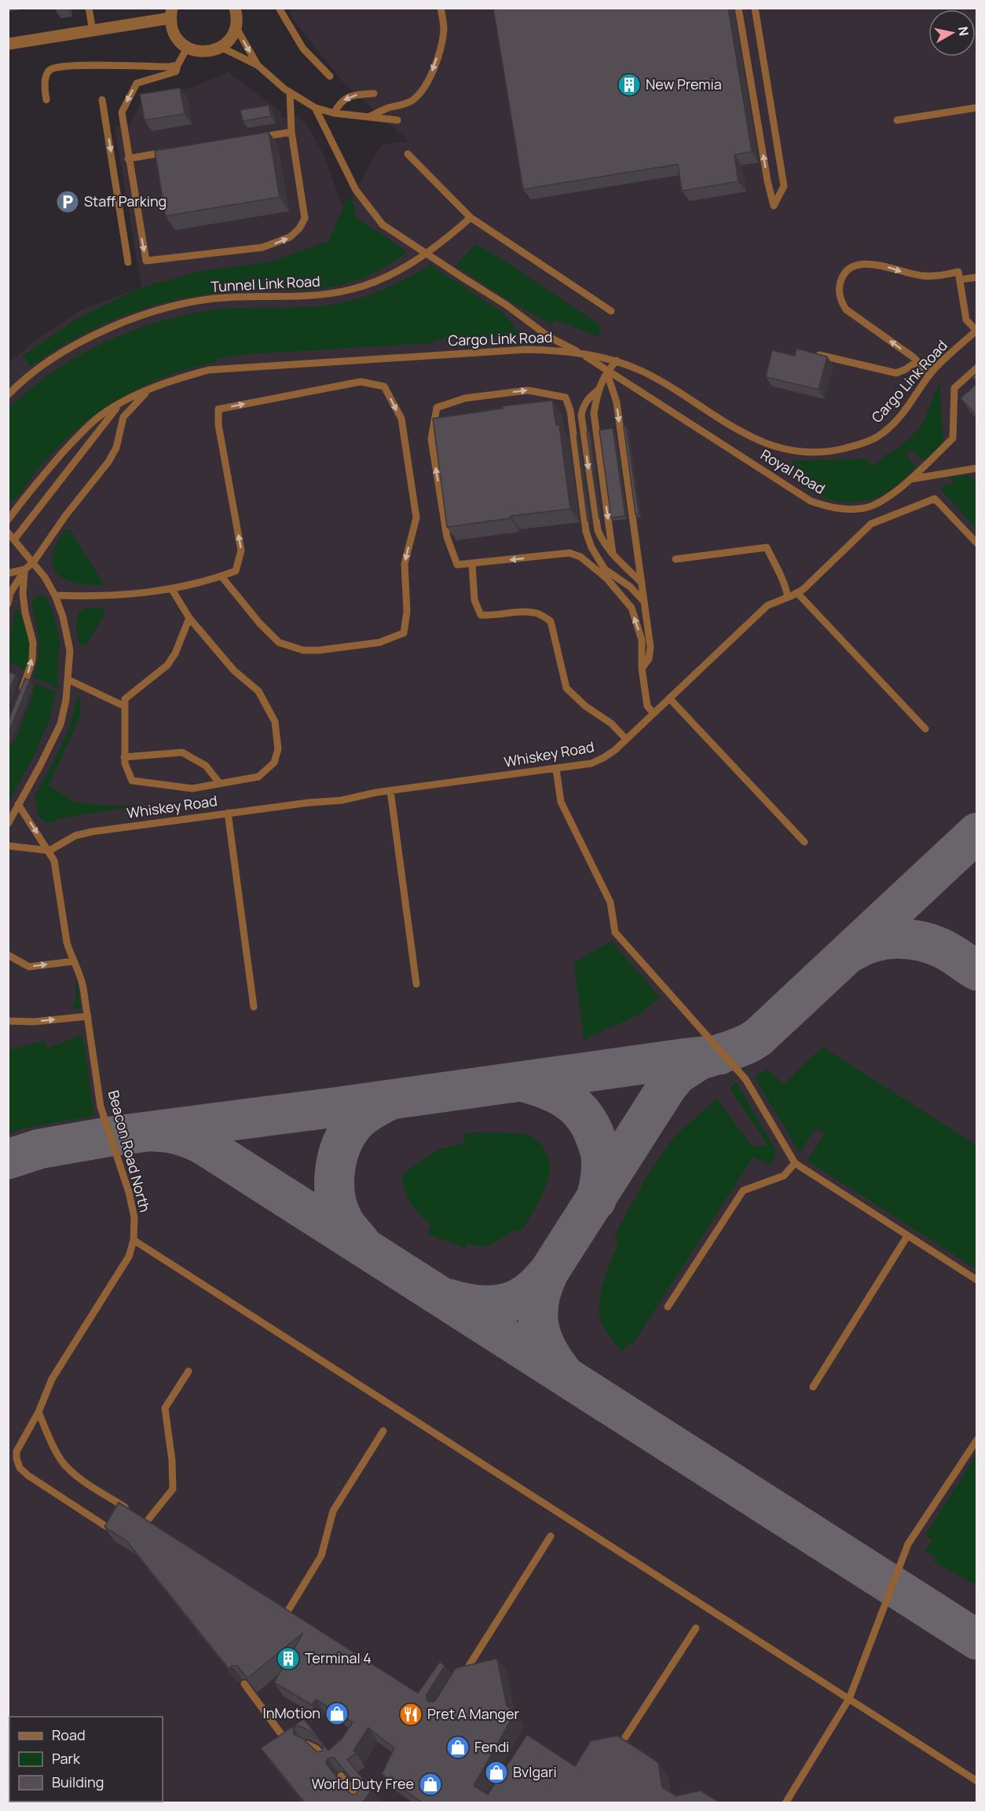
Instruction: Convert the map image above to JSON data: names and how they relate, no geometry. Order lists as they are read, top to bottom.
{
  "streets": {
    "lane": [
      "Tunnel Link Road",
      "Cargo Link Road",
      "Royal Road",
      "Whiskey Road",
      "Beacon Road North"
    ]
  },
  "crossings": [
    ["Cargo Link Road", "Royal Road"],
    ["Whiskey Road", "Beacon Road North"]
  ],
  "places": {
    "building": ["New Premia", "Terminal 4"],
    "parking": ["Staff Parking"],
    "shop": [
      "InMotion",
      "Fendi",
      "Bvlgari",
      "World Duty Free"
    ],
    "restaurant": ["Pret A Manger"]
  },
  "legend": ["Road", "Park", "Building"],
  "north": "right"
}
